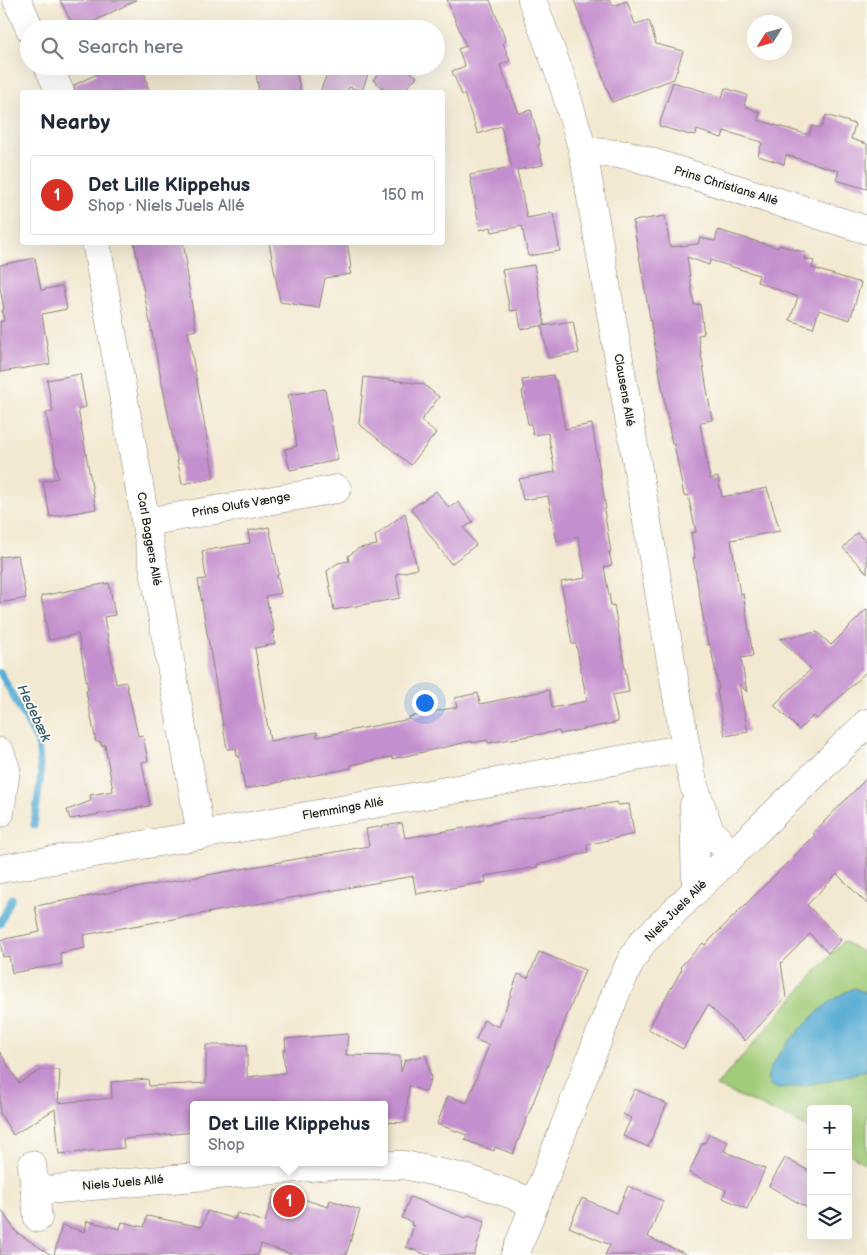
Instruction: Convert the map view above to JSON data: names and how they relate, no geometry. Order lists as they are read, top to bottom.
{
  "streets": {
    "street": [
      "Prins Christians Allé",
      "Clausens Allé",
      "Prins Olufs Vænge",
      "Carl Baggers Allé",
      "Flemmings Allé",
      "Niels Juels Allé"
    ]
  },
  "crossings": [
    ["Prins Christians Allé", "Clausens Allé"],
    ["Clausens Allé", "Flemmings Allé"],
    ["Clausens Allé", "Niels Juels Allé"],
    ["Prins Olufs Vænge", "Carl Baggers Allé"],
    ["Carl Baggers Allé", "Flemmings Allé"]
  ],
  "water": ["Hedebæk"],
  "north": "bottom left",
  "page": {
    "search": "Search here",
    "heading": "Nearby",
    "list": [
      {
        "mark": "1",
        "name": "Det Lille Klippehus",
        "note": "Shop · Niels Juels Allé",
        "value": "150 m"
      }
    ],
    "popup": ["Det Lille Klippehus", "Shop"],
    "map_buttons": ["+", "−"],
    "pins": "1"
  }
}
